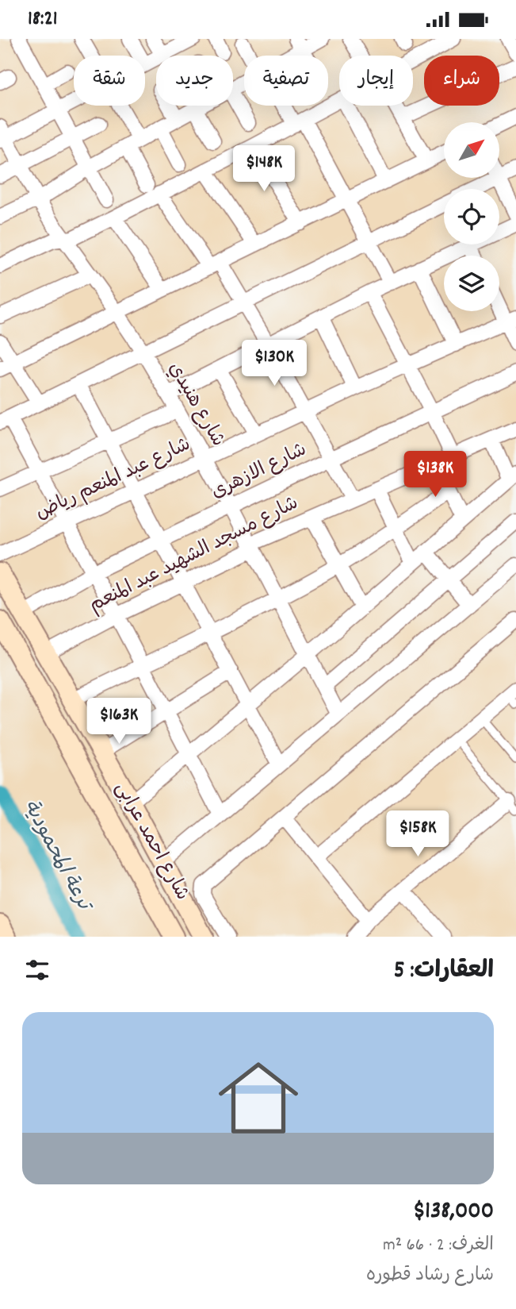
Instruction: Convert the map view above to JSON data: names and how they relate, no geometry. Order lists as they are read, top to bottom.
{
  "streets": {
    "main road": ["شارع احمد عرابى"],
    "street": [
      "شارع هنيدي",
      "شارع الازهرى",
      "شارع عبد المنعم رياض",
      "شارع مسجد الشهيد عبد المنعم"
    ]
  },
  "crossings": [
    ["شارع هنيدي", "شارع الازهرى"],
    ["شارع هنيدي", "شارع عبد المنعم رياض"],
    ["شارع هنيدي", "شارع مسجد الشهيد عبد المنعم"],
    ["شارع الازهرى", "شارع احمد عرابى"],
    ["شارع مسجد الشهيد عبد المنعم", "شارع احمد عرابى"]
  ],
  "water": ["ترعة المحمودية"],
  "north": "top right",
  "page": {
    "status": "18:21",
    "chip": [
      "شراء",
      "إيجار",
      "تصفية",
      "جديد",
      "شقة"
    ],
    "price": [
      "$148K",
      "$130K",
      "$138K",
      "$163K",
      "$158K"
    ],
    "heading": "العقارات: 5",
    "list": [
      {
        "name": "$138,000",
        "note": "الغرف: 2 · 66 m² · شارع رشاد قطوره"
      }
    ]
  }
}
